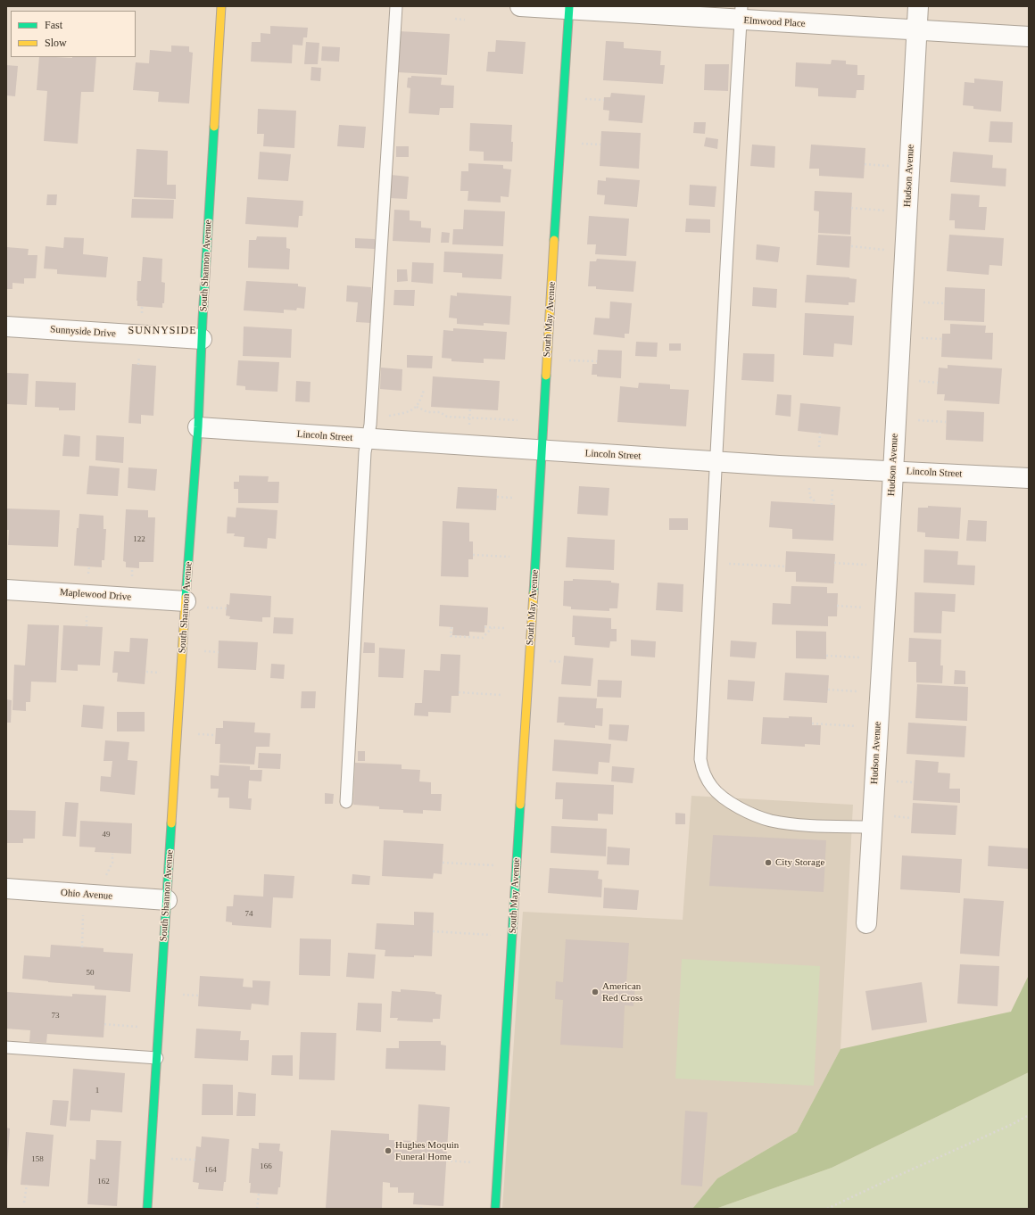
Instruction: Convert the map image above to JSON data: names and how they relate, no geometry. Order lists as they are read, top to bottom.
{
  "streets": {
    "street": [
      "Elmwood Place",
      "Hudson Avenue",
      "South Shannon Avenue",
      "South May Avenue",
      "Sunnyside Drive",
      "Lincoln Street",
      "Maplewood Drive",
      "Ohio Avenue"
    ]
  },
  "crossings": [
    ["Elmwood Place", "Hudson Avenue"],
    ["Elmwood Place", "South May Avenue"],
    ["Hudson Avenue", "Lincoln Street"],
    ["South Shannon Avenue", "Sunnyside Drive"],
    ["South Shannon Avenue", "Lincoln Street"],
    ["South Shannon Avenue", "Maplewood Drive"],
    ["South Shannon Avenue", "Ohio Avenue"],
    ["South May Avenue", "Lincoln Street"]
  ],
  "districts": ["SUNNYSIDE"],
  "places": ["City Storage", "American Red Cross", "Hughes Moquin Funeral Home"],
  "house_numbers": [
    "122",
    "49",
    "74",
    "50",
    "73",
    "1",
    "158",
    "166",
    "164",
    "162"
  ],
  "legend": ["Fast", "Slow"]
}
